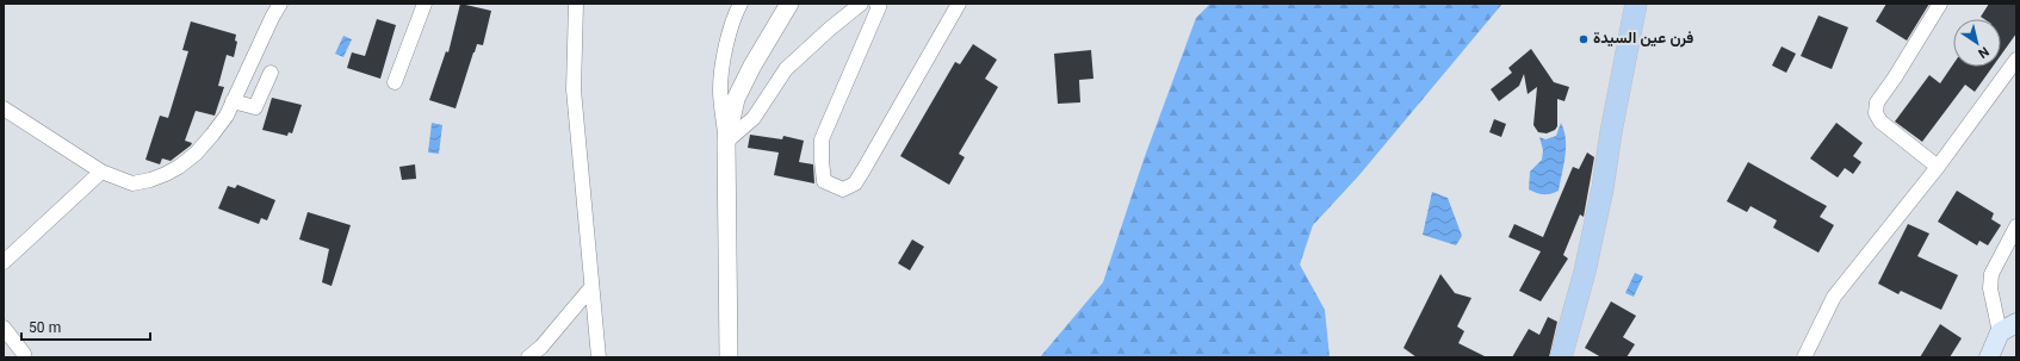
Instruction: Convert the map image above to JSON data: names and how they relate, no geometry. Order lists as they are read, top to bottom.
{
  "places": ["فرن عين السيدة"],
  "scale_bar": "50 m",
  "north": "bottom right"
}
